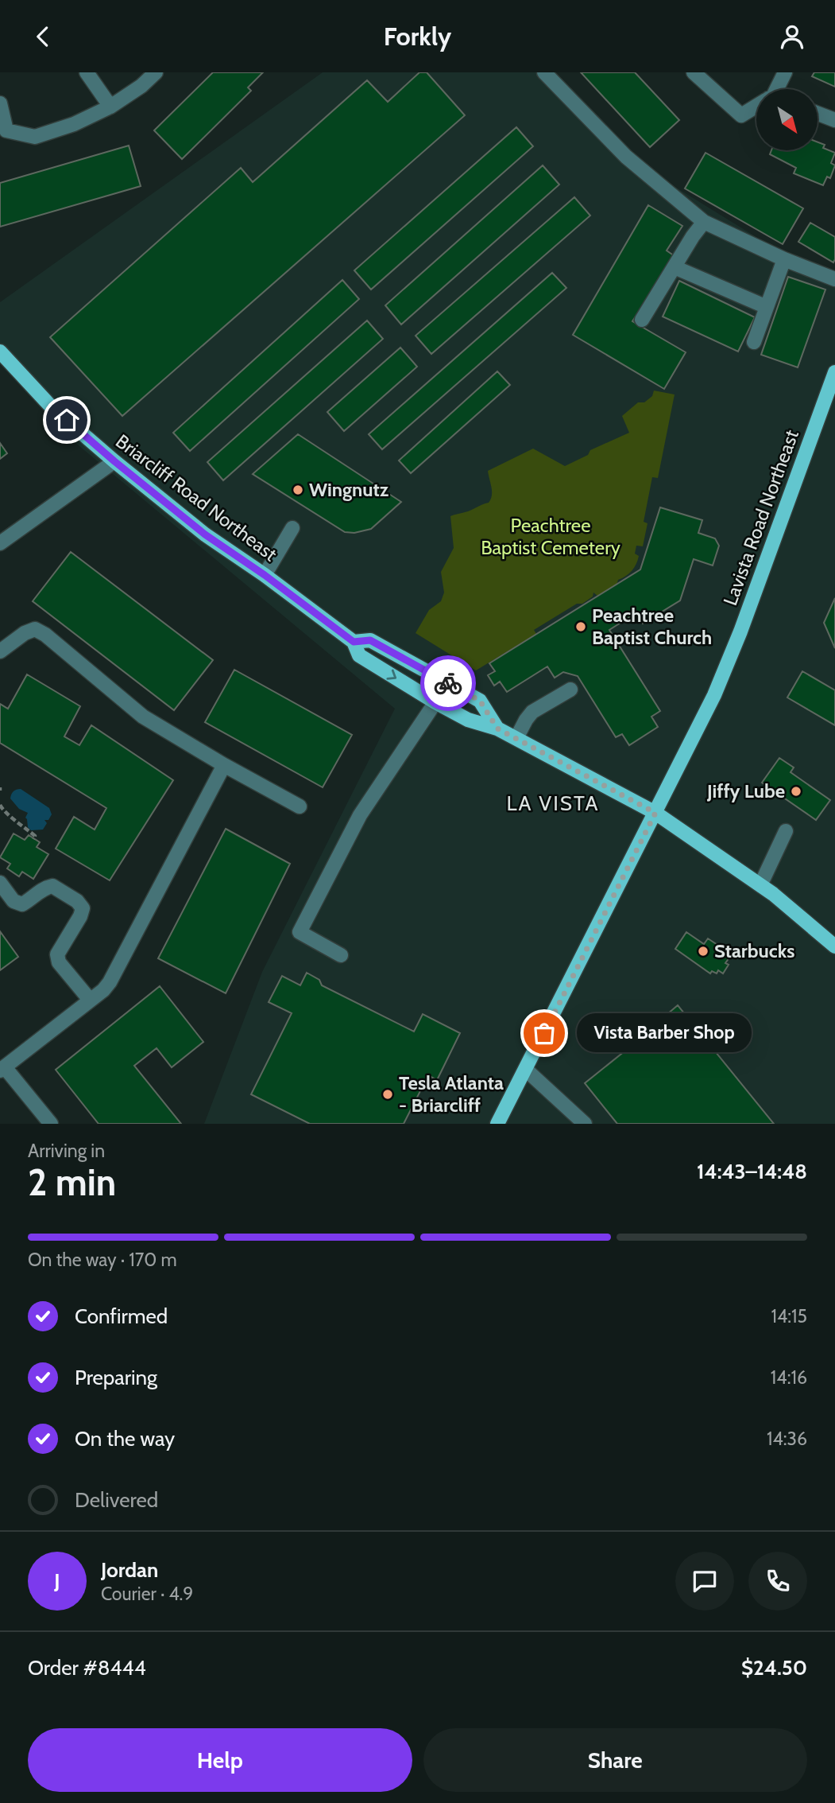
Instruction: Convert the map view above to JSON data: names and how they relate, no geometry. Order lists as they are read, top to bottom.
{
  "streets": {
    "main road": ["Briarcliff Road Northeast", "Lavista Road Northeast"]
  },
  "crossings": [
    ["Briarcliff Road Northeast", "Lavista Road Northeast"]
  ],
  "districts": ["LA VISTA"],
  "parks": ["Peachtree Baptist Cemetery"],
  "places": [
    "Wingnutz",
    "Peachtree Baptist Church",
    "Jiffy Lube",
    "Starbucks",
    "Vista Barber Shop",
    "Tesla Atlanta - Briarcliff"
  ],
  "north": "bottom right",
  "page": {
    "header": "Forkly",
    "bubble": "Vista Barber Shop",
    "heading": ["2 min", "Arriving in", "14:43–14:48"],
    "panel": [
      "Jordan",
      "Courier · 4.9",
      "Order #8444",
      "$24.50"
    ],
    "bar": "On the way · 170 m",
    "list": [
      ["Confirmed", "14:15"],
      ["Preparing", "14:16"],
      ["On the way", "14:36"],
      "Delivered"
    ],
    "round": "J",
    "buttons": ["Help", "Share"]
  }
}
